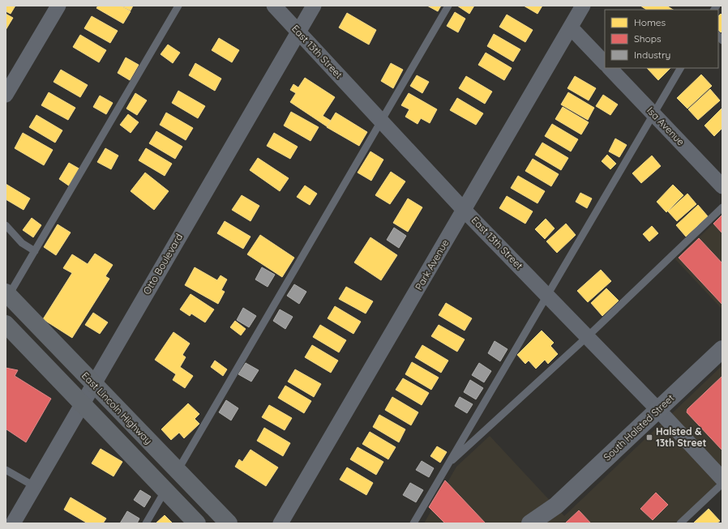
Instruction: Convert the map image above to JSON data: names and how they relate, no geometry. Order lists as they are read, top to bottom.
{
  "streets": {
    "main road": ["East Lincoln Highway"],
    "street": [
      "East 13th Street",
      "Isa Avenue",
      "Otto Boulevard",
      "Park Avenue",
      "South Halsted Street"
    ]
  },
  "crossings": [
    ["East 13th Street", "Otto Boulevard"],
    ["East 13th Street", "Park Avenue"],
    ["East 13th Street", "South Halsted Street"],
    ["Otto Boulevard", "East Lincoln Highway"]
  ],
  "places": {
    "transit": ["Halsted & 13th Street"]
  },
  "legend": ["Homes", "Shops", "Industry"]
}
